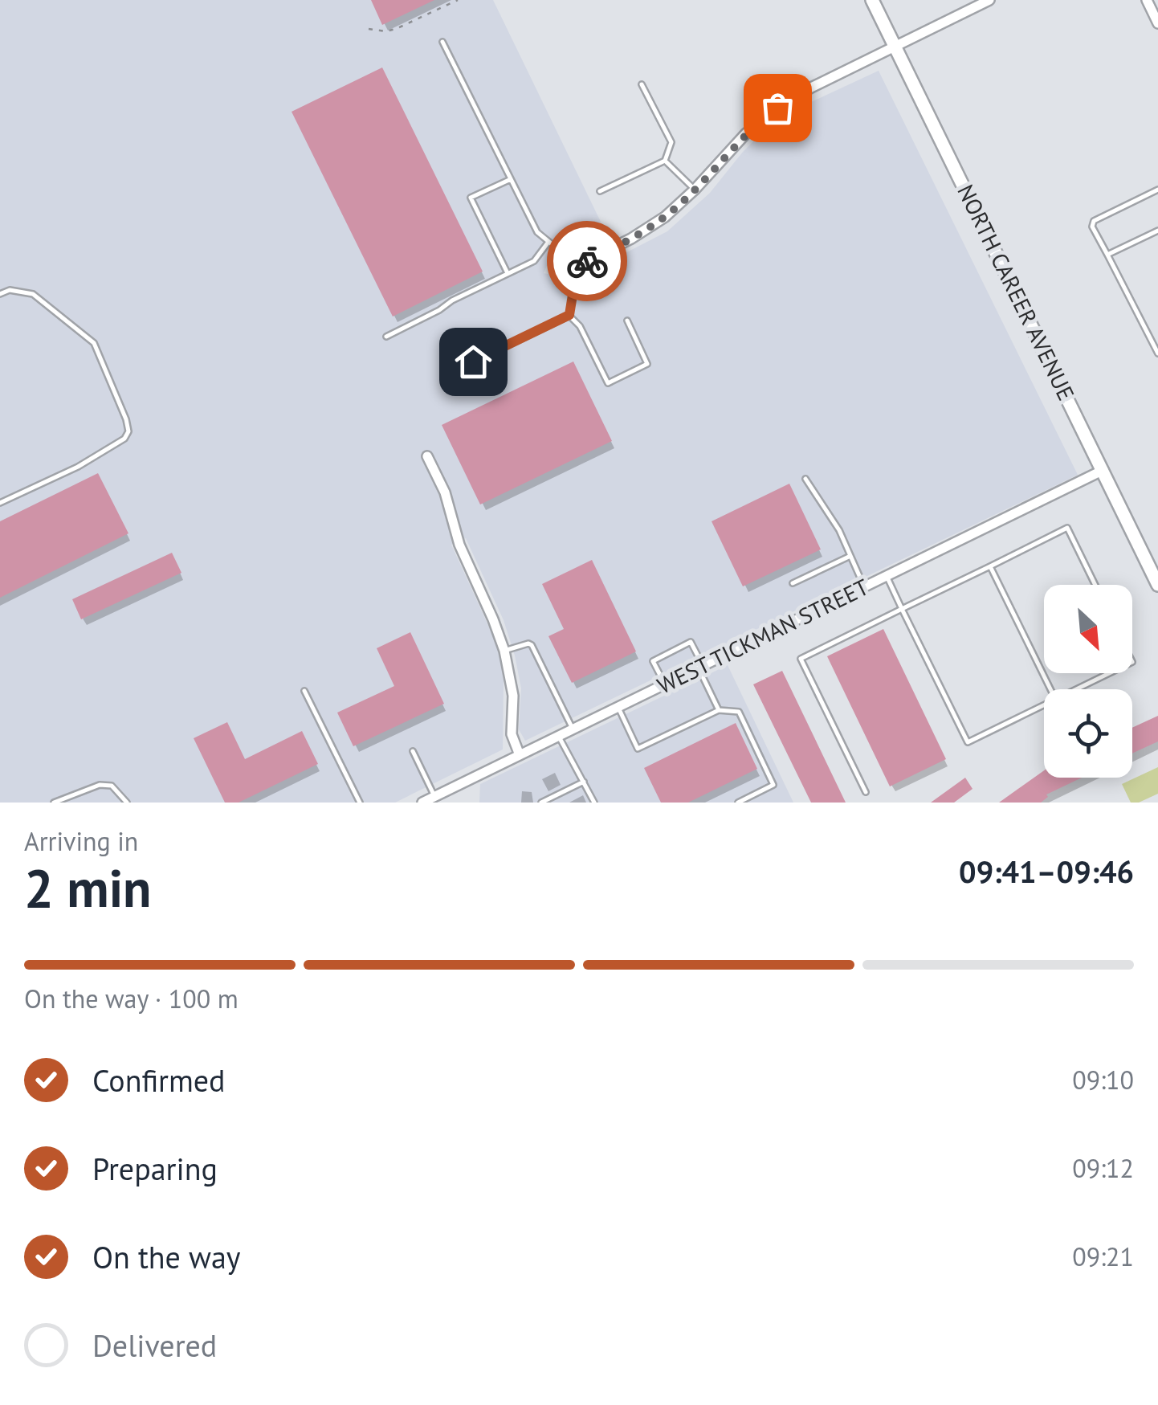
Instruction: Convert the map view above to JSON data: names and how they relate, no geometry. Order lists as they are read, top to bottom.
{
  "streets": {
    "street": ["NORTH CAREER AVENUE", "WEST TICKMAN STREET"]
  },
  "crossings": [
    ["NORTH CAREER AVENUE", "WEST TICKMAN STREET"]
  ],
  "north": "bottom right",
  "page": {
    "heading": ["2 min", "Arriving in", "09:41–09:46"],
    "bar": "On the way · 100 m",
    "list": [
      ["Confirmed", "09:10"],
      ["Preparing", "09:12"],
      ["On the way", "09:21"],
      "Delivered"
    ]
  }
}
